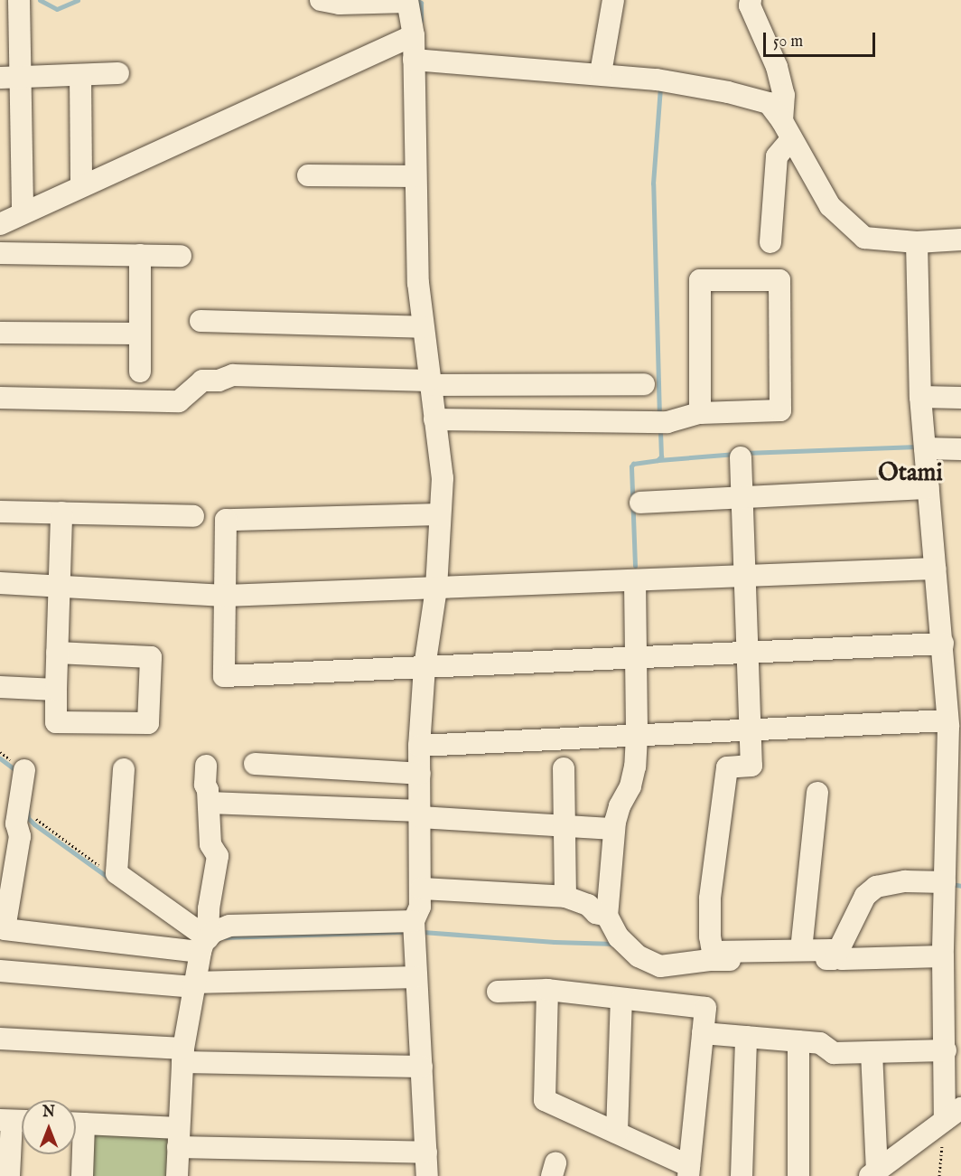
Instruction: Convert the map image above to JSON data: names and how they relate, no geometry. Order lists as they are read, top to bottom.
{
  "districts": ["Otami"],
  "scale_bar": "50 m",
  "north": "top"
}
